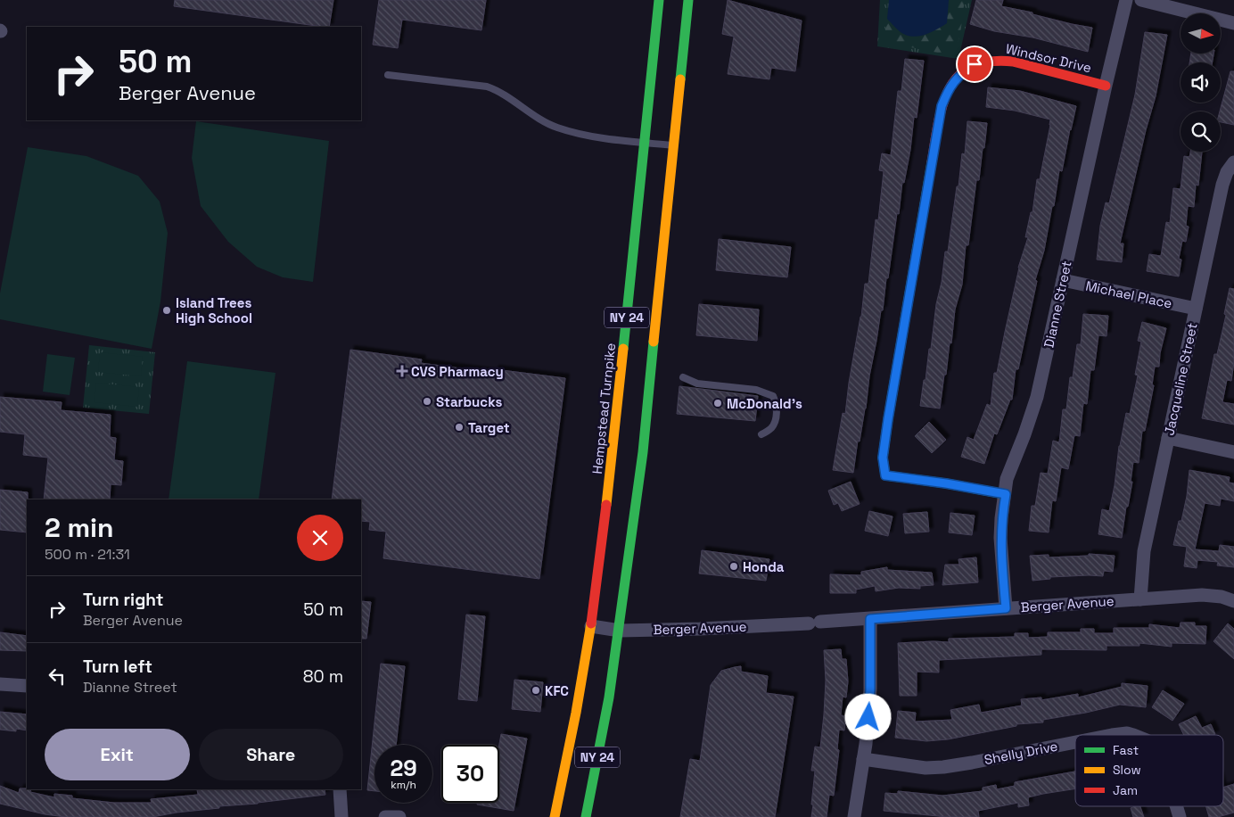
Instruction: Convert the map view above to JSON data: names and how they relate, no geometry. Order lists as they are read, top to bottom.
{
  "streets": {
    "main road": ["Windsor Drive", "NY 24", "Hempstead Turnpike"],
    "street": [
      "Michael Place",
      "Dianne Street",
      "Jacqueline Street",
      "Berger Avenue",
      "Shelly Drive"
    ]
  },
  "crossings": [
    ["Windsor Drive", "Dianne Street"],
    ["Michael Place", "Dianne Street"],
    ["Michael Place", "Jacqueline Street"],
    ["Dianne Street", "Berger Avenue"],
    ["NY 24", "Berger Avenue"],
    ["Jacqueline Street", "Berger Avenue"],
    ["Hempstead Turnpike", "Berger Avenue"]
  ],
  "places": {
    "other": [
      "Island Trees High School",
      "Starbucks",
      "McDonald's",
      "Target",
      "Honda",
      "KFC"
    ],
    "health": ["CVS Pharmacy"]
  },
  "legend": ["Fast", "Slow", "Jam"],
  "north": "right",
  "page": {
    "turn": ["50 m", "Berger Avenue"],
    "heading": ["2 min", "500 m · 21:31"],
    "list": [
      {
        "name": "Turn right",
        "note": "Berger Avenue",
        "value": "50 m"
      },
      {
        "name": "Turn left",
        "note": "Dianne Street",
        "value": "80 m"
      }
    ],
    "buttons": ["Exit", "Share"],
    "speed": "29 km/h",
    "limit": "30"
  }
}
